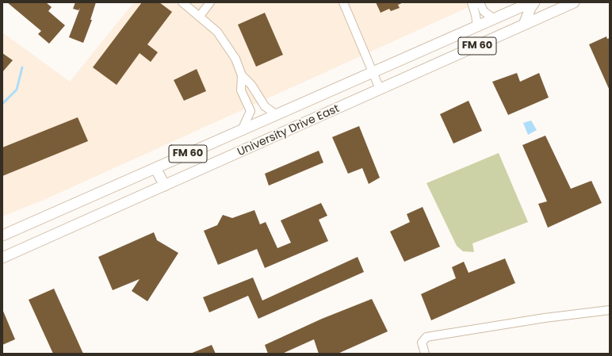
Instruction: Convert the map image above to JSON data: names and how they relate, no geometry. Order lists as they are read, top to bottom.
{
  "streets": {
    "main road": ["FM 60", "University Drive East"]
  }
}
